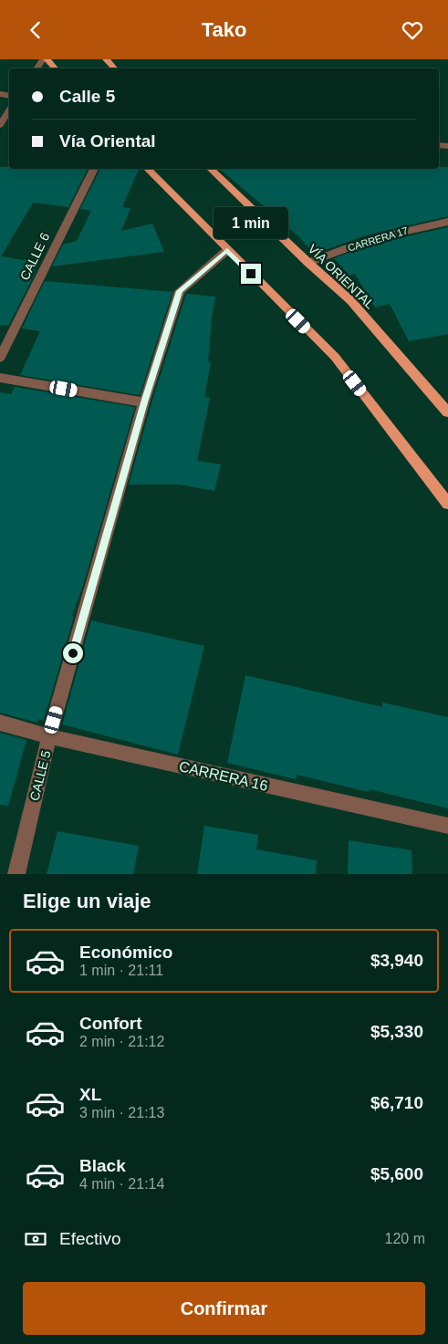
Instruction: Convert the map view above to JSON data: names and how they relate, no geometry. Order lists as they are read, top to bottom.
{
  "streets": {
    "highway": ["VÍA ORIENTAL"],
    "street": [
      "CARRERA 17",
      "CALLE 6",
      "CALLE 5",
      "CARRERA 16"
    ]
  },
  "crossings": [
    ["CARRERA 17", "VÍA ORIENTAL"],
    ["CALLE 5", "CARRERA 16"]
  ],
  "page": {
    "header": "Tako",
    "banner": ["Calle 5", "Vía Oriental"],
    "bubble": "1 min",
    "heading": "Elige un viaje",
    "list": [
      {
        "name": "Económico",
        "note": "1 min · 21:11",
        "value": "$3,940"
      },
      {
        "name": "Confort",
        "note": "2 min · 21:12",
        "value": "$5,330"
      },
      {
        "name": "XL",
        "note": "3 min · 21:13",
        "value": "$6,710"
      },
      {
        "name": "Black",
        "note": "4 min · 21:14",
        "value": "$5,600"
      }
    ],
    "pay": ["Efectivo", "120 m"],
    "buttons": "Confirmar"
  }
}
